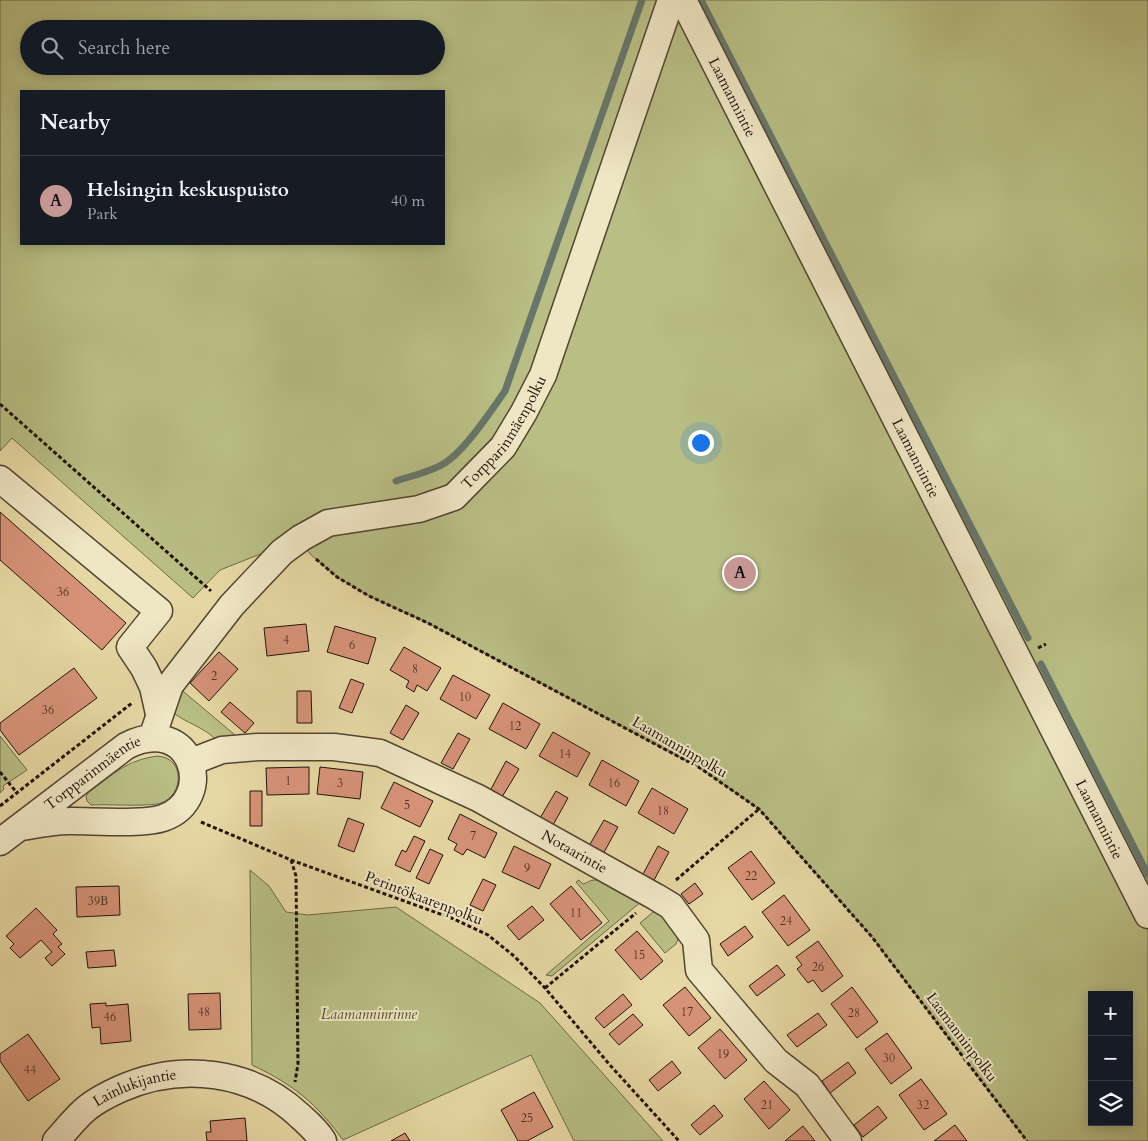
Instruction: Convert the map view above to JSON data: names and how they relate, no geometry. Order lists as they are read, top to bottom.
{
  "streets": {
    "street": [
      "Laamannintie",
      "Torpparinmäenpolku",
      "Torpparinmäentie",
      "Notaarintie",
      "Lainlukijantie"
    ],
    "path": ["Laamanninpolku", "Perintökaarenpolku"]
  },
  "crossings": [
    ["Torpparinmäenpolku", "Laamanninpolku"],
    ["Torpparinmäenpolku", "Torpparinmäentie"],
    ["Torpparinmäentie", "Notaarintie"]
  ],
  "parks": ["Laamanninrinne"],
  "house_numbers": [
    "36",
    "4",
    "6",
    "8",
    "2",
    "10",
    "36",
    "12",
    "14",
    "1",
    "3",
    "16",
    "5",
    "18",
    "7",
    "9",
    "22",
    "39B",
    "11",
    "24",
    "15",
    "26",
    "48",
    "17",
    "28",
    "46",
    "19",
    "30",
    "44",
    "21",
    "32",
    "25"
  ],
  "page": {
    "search": "Search here",
    "heading": "Nearby",
    "list": [
      {
        "mark": "A",
        "name": "Helsingin keskuspuisto",
        "note": "Park",
        "value": "40 m"
      }
    ],
    "pins": "A",
    "map_buttons": ["+", "−"]
  }
}
